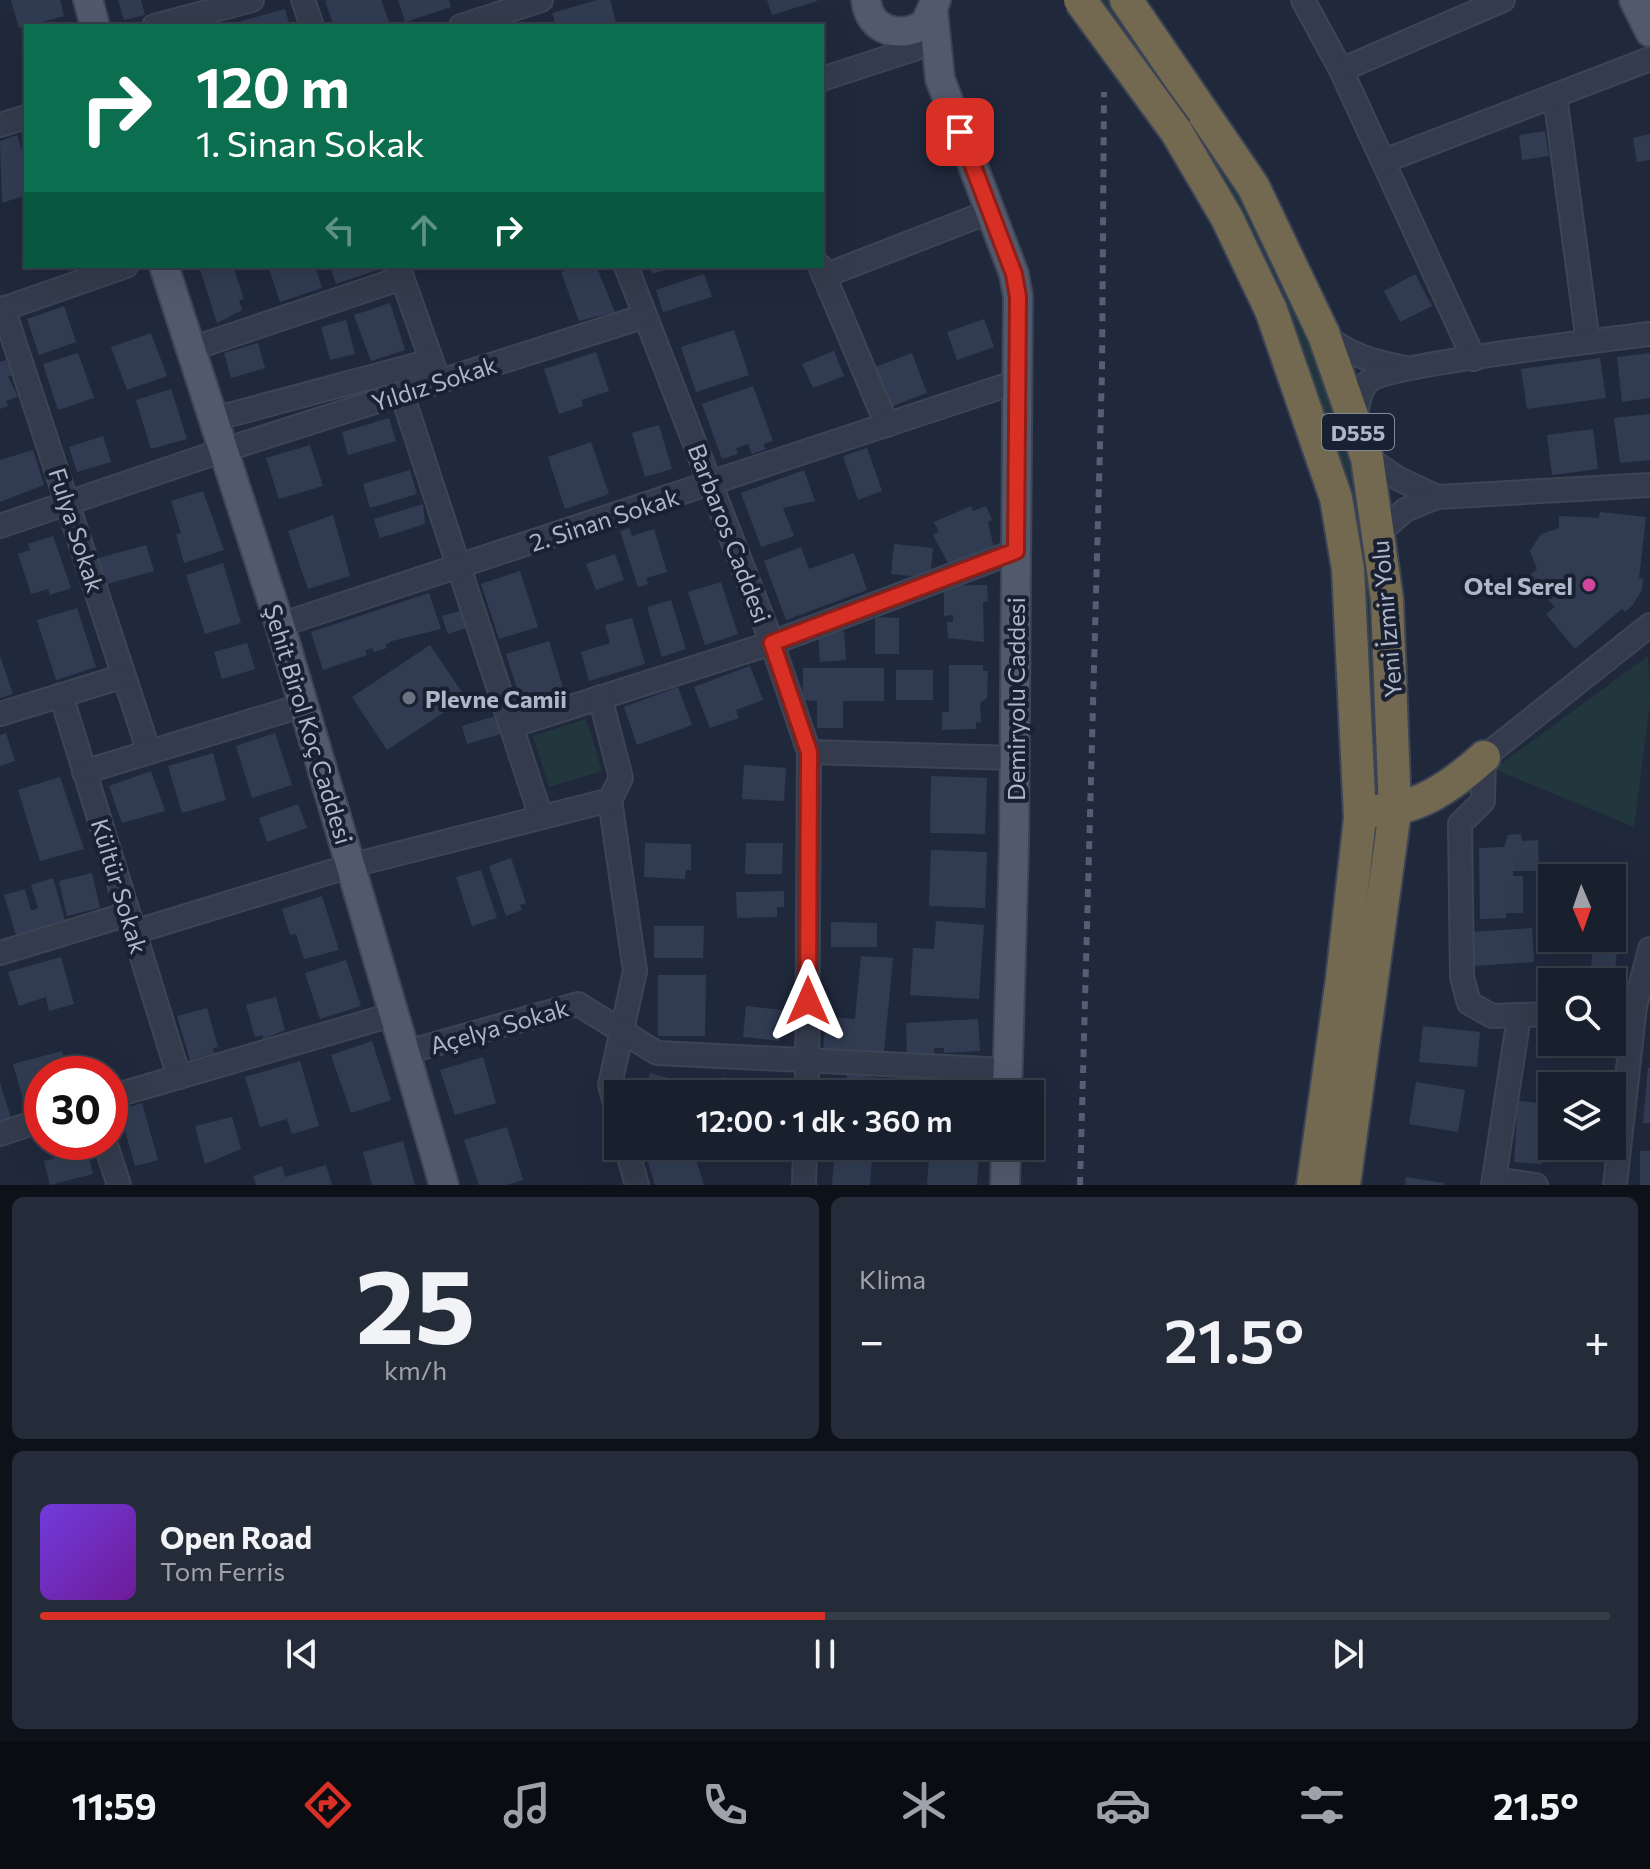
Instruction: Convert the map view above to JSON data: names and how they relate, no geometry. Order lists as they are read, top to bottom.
{
  "streets": {
    "highway": ["D555", "Yeni İzmir Yolu"],
    "main road": ["Demiryolu Caddesi", "Şehit Birol Koç Caddesi"],
    "street": [
      "Yıldız Sokak",
      "2. Sinan Sokak",
      "Fulya Sokak",
      "Barbaros Caddesi",
      "Kültür Sokak",
      "Açelya Sokak"
    ]
  },
  "crossings": [
    ["Yıldız Sokak", "Fulya Sokak"],
    ["Yıldız Sokak", "Barbaros Caddesi"],
    ["Yıldız Sokak", "Şehit Birol Koç Caddesi"],
    ["2. Sinan Sokak", "Barbaros Caddesi"],
    ["2. Sinan Sokak", "Demiryolu Caddesi"],
    ["2. Sinan Sokak", "Şehit Birol Koç Caddesi"],
    ["Barbaros Caddesi", "Açelya Sokak"],
    ["Şehit Birol Koç Caddesi", "Açelya Sokak"]
  ],
  "places": ["Otel Serel", "Plevne Camii"],
  "north": "bottom",
  "page": {
    "turn": ["120 m", "1. Sinan Sokak"],
    "limit": "30",
    "trip": "12:00 · 1 dk · 360 m",
    "tile": [
      ["25", "km/h"],
      "Klima"
    ],
    "heat": ["−", "21.5°", "+"],
    "song": ["Open Road", "Tom Ferris"],
    "tabs": ["11:59", "21.5°"]
  }
}
